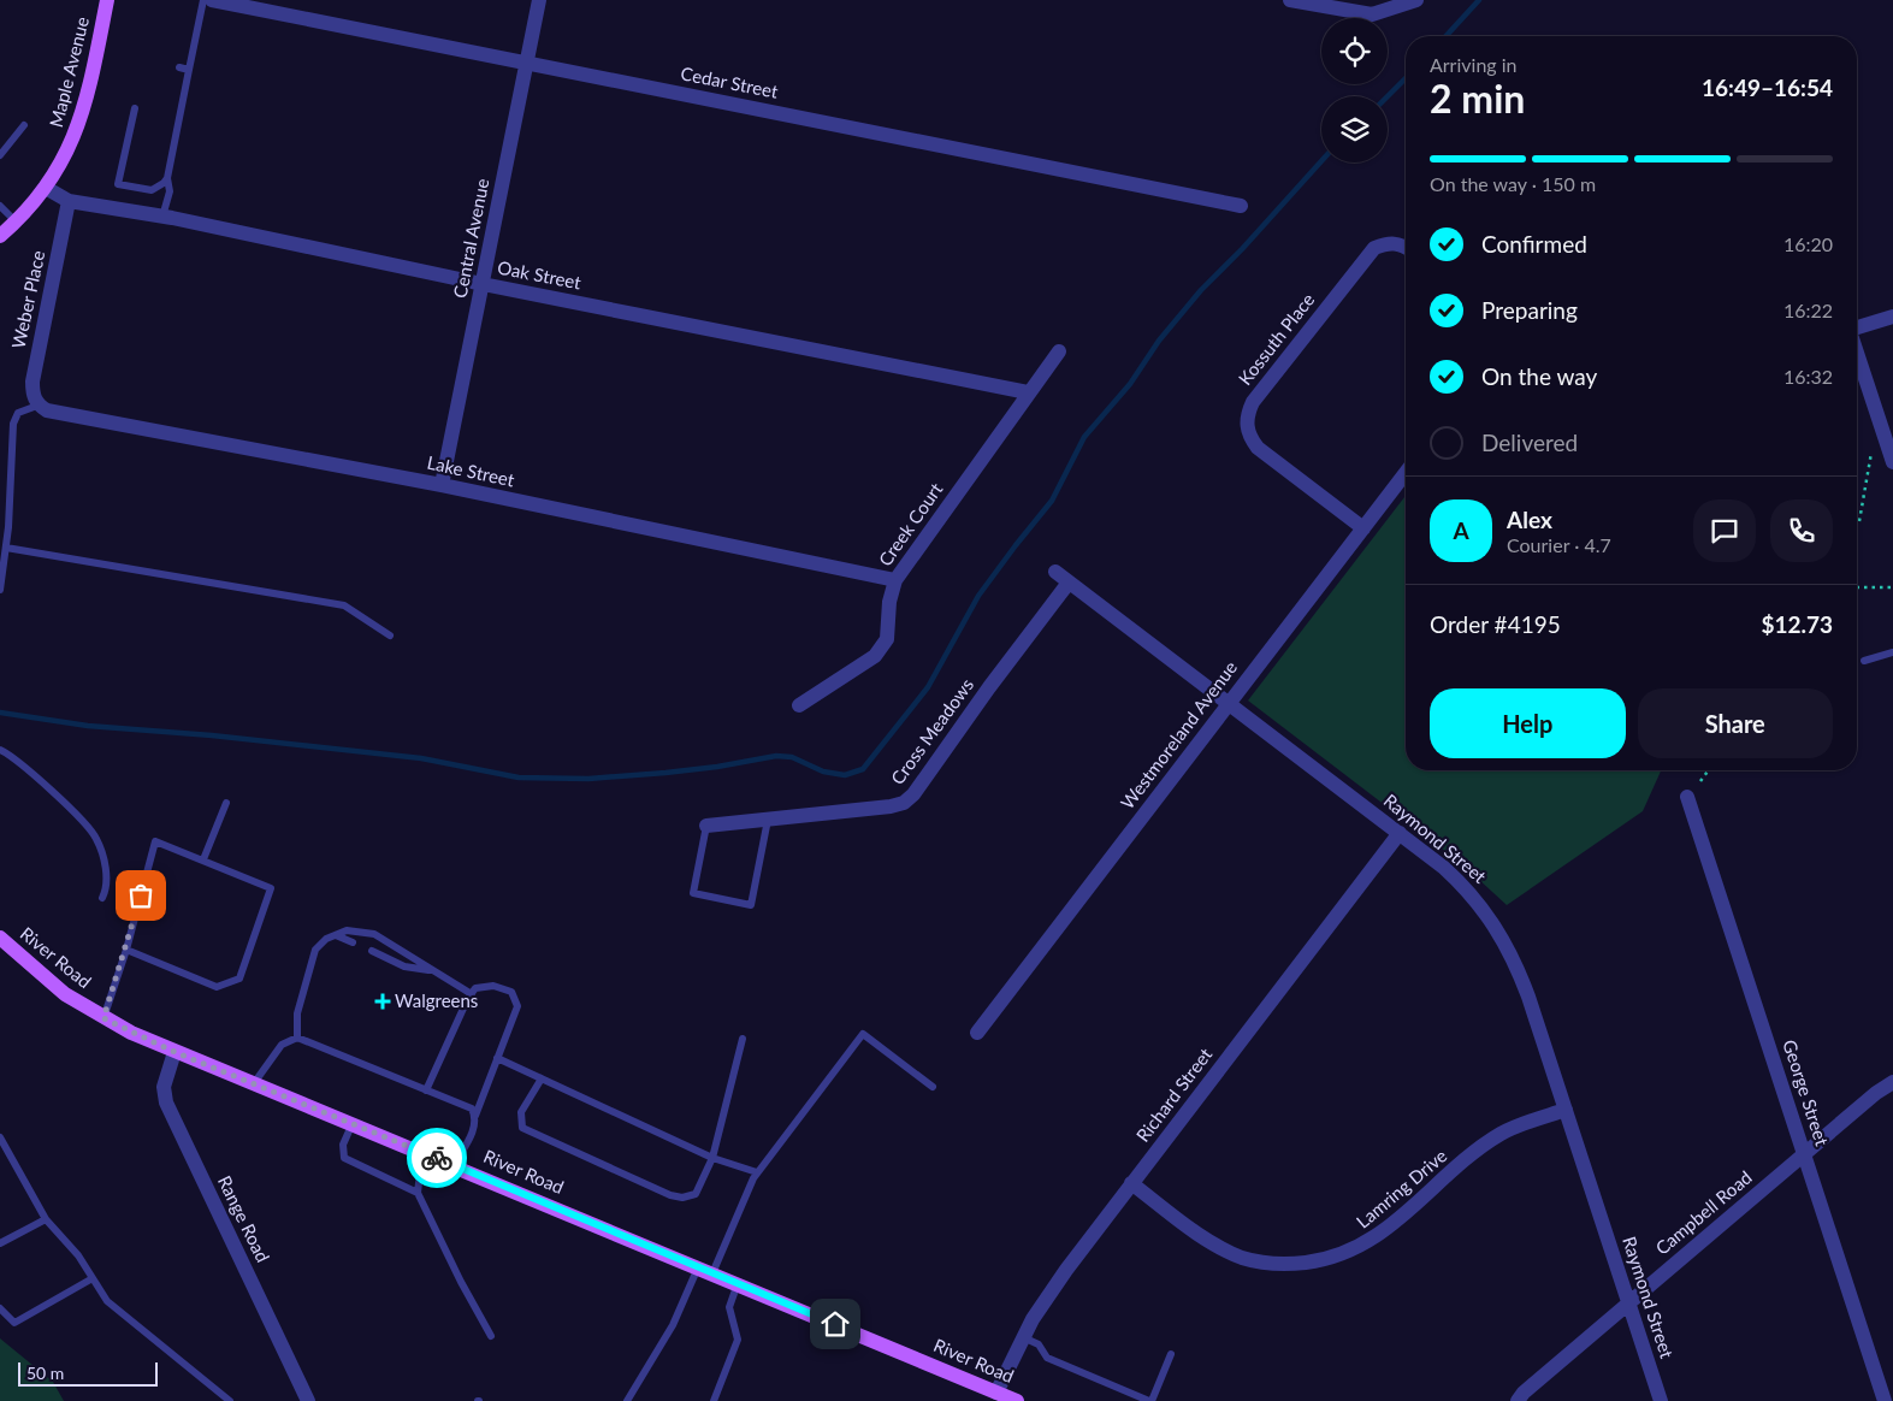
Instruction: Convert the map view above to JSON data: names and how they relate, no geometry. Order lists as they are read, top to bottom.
{
  "streets": {
    "main road": ["Maple Avenue", "River Road"],
    "street": [
      "Cedar Street",
      "Central Avenue",
      "Oak Street",
      "Weber Place",
      "Kossuth Place",
      "Lake Street",
      "Creek Court",
      "Cross Meadows",
      "Westmoreland Avenue",
      "Raymond Street",
      "George Street",
      "Richard Street",
      "Lamring Drive",
      "Campbell Road",
      "Range Road"
    ]
  },
  "crossings": [
    ["Maple Avenue", "Oak Street"],
    ["Cedar Street", "Central Avenue"],
    ["Central Avenue", "Oak Street"],
    ["Central Avenue", "Lake Street"],
    ["Oak Street", "Weber Place"],
    ["Oak Street", "Creek Court"],
    ["Weber Place", "Lake Street"],
    ["Kossuth Place", "Westmoreland Avenue"],
    ["Lake Street", "Creek Court"],
    ["Cross Meadows", "Raymond Street"],
    ["Westmoreland Avenue", "Raymond Street"],
    ["Raymond Street", "Richard Street"],
    ["Raymond Street", "Lamring Drive"],
    ["Raymond Street", "Campbell Road"],
    ["River Road", "Richard Street"],
    ["River Road", "Range Road"],
    ["George Street", "Campbell Road"],
    ["Richard Street", "Lamring Drive"]
  ],
  "places": {
    "health": ["Walgreens"]
  },
  "scale_bar": "50 m",
  "page": {
    "heading": ["2 min", "Arriving in", "16:49–16:54"],
    "panel": [
      "Alex",
      "Courier · 4.7",
      "Order #4195",
      "$12.73"
    ],
    "bar": "On the way · 150 m",
    "list": [
      ["Confirmed", "16:20"],
      ["Preparing", "16:22"],
      ["On the way", "16:32"],
      "Delivered"
    ],
    "round": "A",
    "buttons": ["Help", "Share"],
    "scale": "50 m"
  }
}
